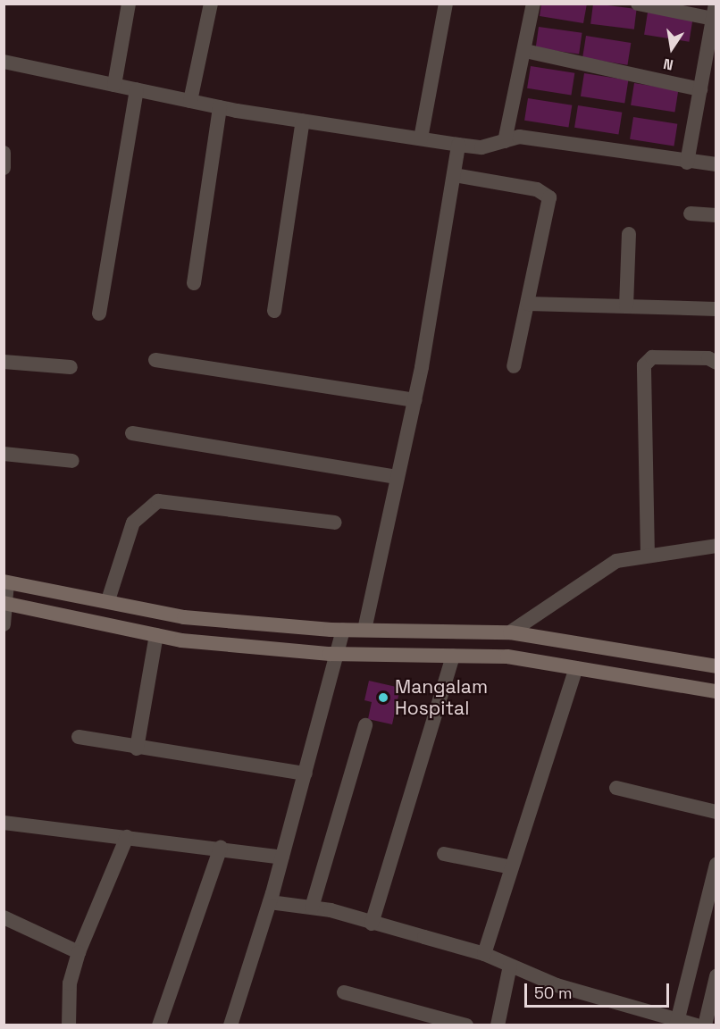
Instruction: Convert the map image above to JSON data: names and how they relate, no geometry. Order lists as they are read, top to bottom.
{
  "places": ["Mangalam Hospital"],
  "scale_bar": "50 m",
  "north": "bottom"
}
